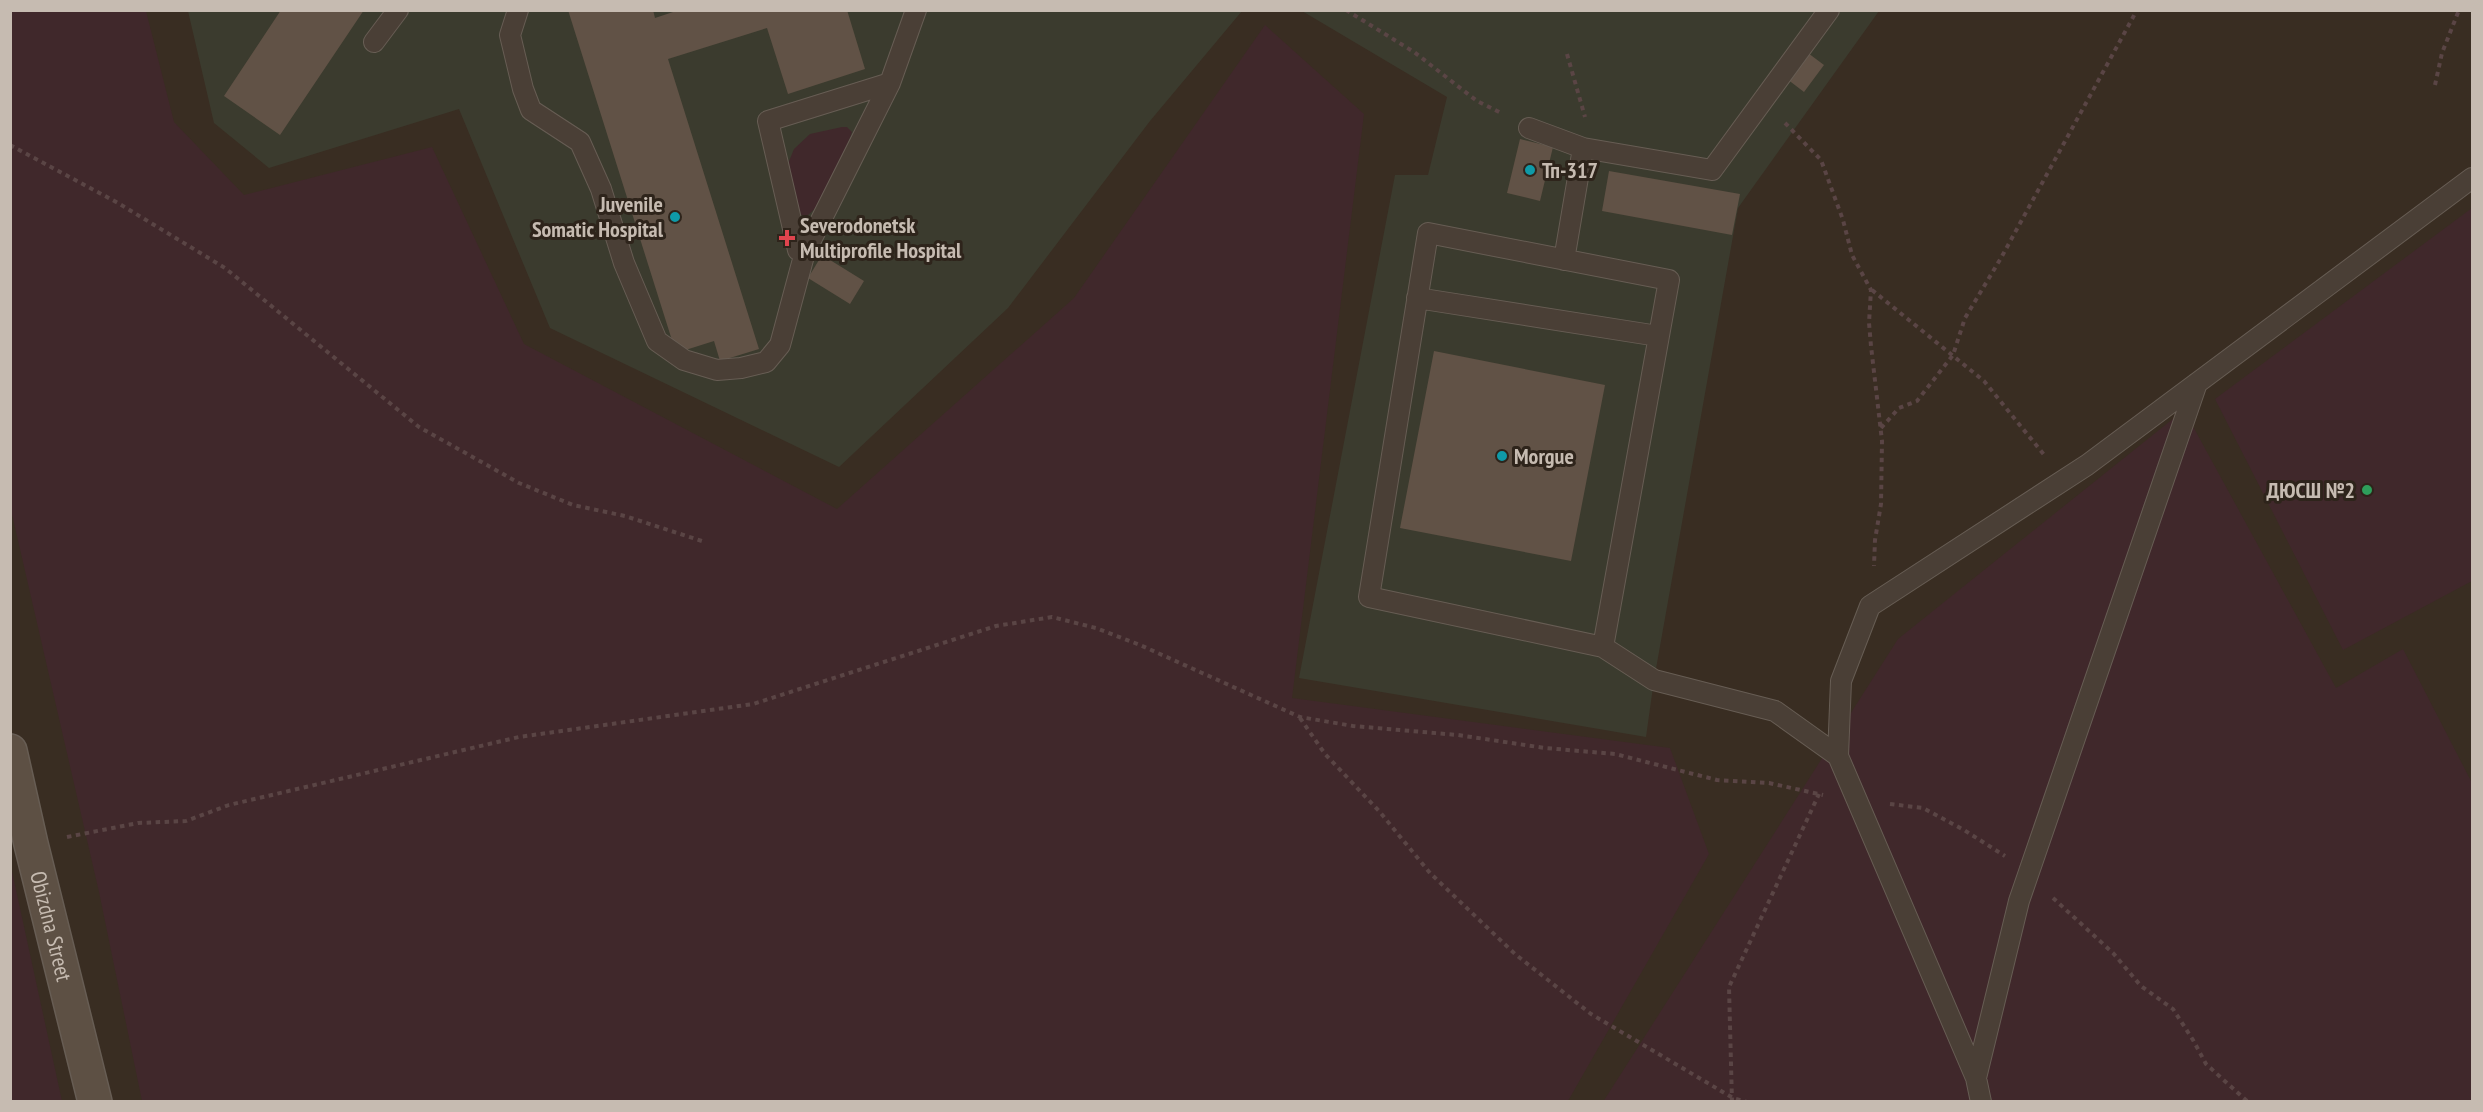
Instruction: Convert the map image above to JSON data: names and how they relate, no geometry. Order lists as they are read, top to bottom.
{
  "streets": {
    "main road": ["Obizdna Street"]
  },
  "places": {
    "other": [
      "Тп-317",
      "Juvenile Somatic Hospital",
      "Morgue",
      "ДЮСШ №2"
    ],
    "health": ["Severodonetsk Multiprofile Hospital"]
  }
}
